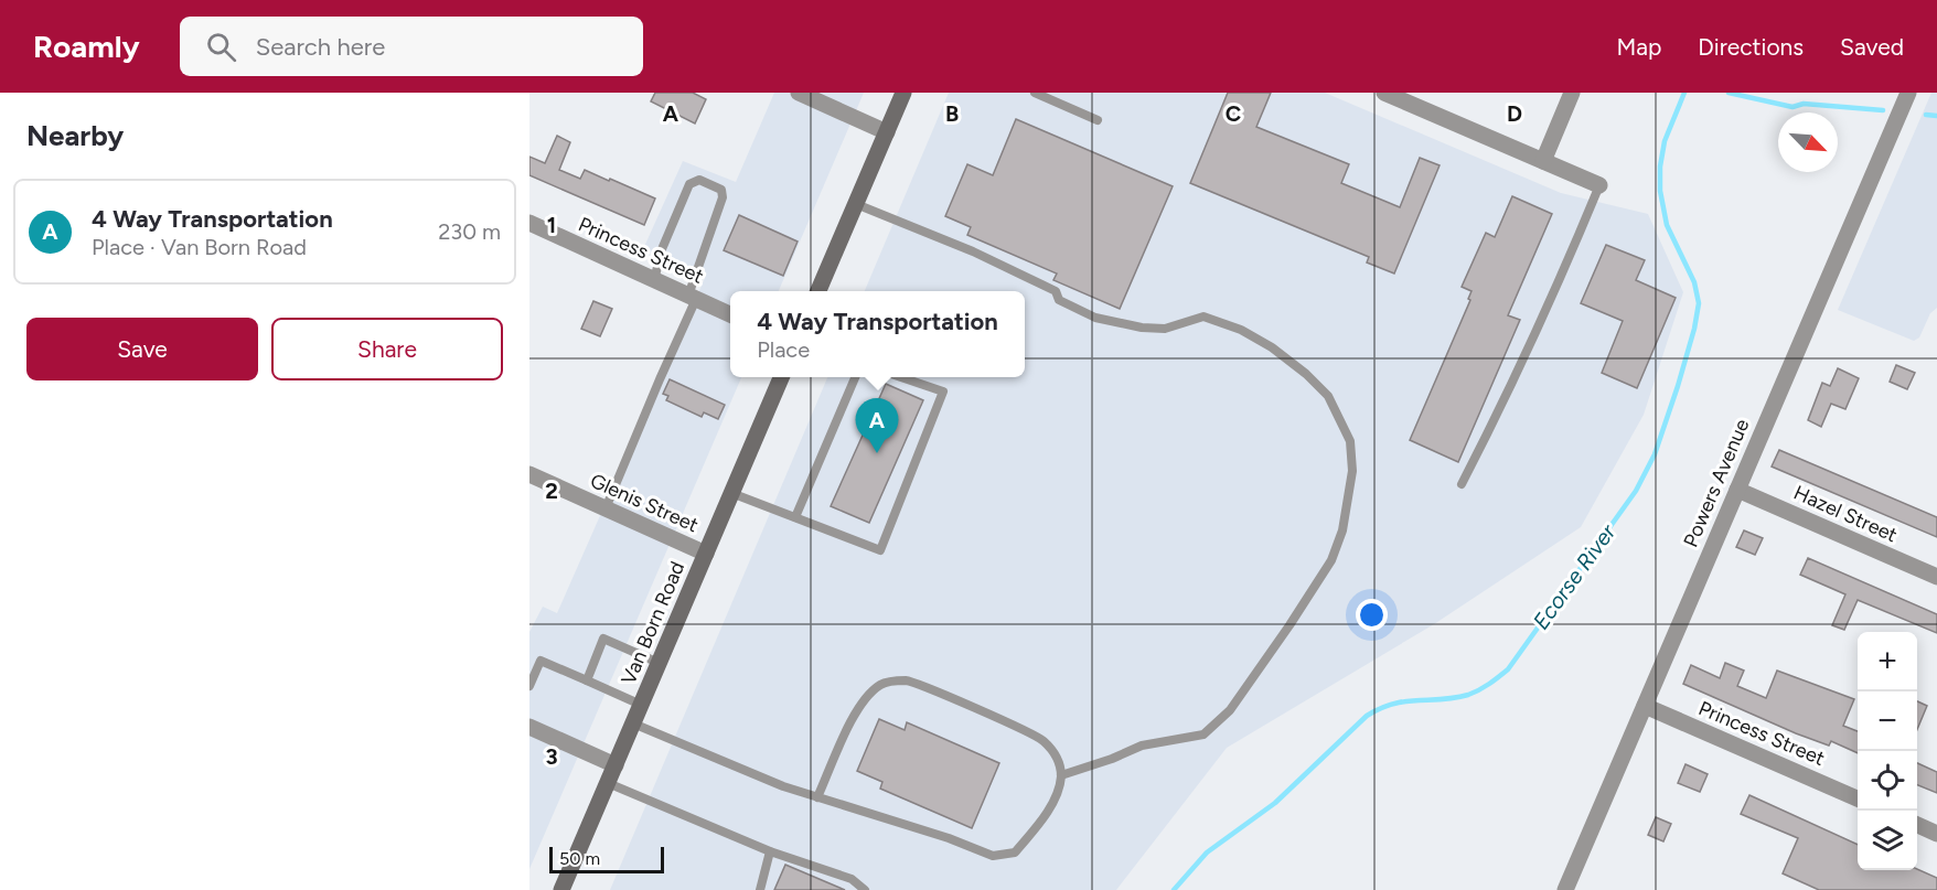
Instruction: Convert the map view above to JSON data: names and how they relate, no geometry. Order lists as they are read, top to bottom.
{
  "streets": {
    "main road": ["Van Born Road"],
    "street": [
      "Princess Street",
      "Powers Avenue",
      "Glenis Street",
      "Hazel Street"
    ]
  },
  "crossings": [
    ["Princess Street", "Powers Avenue"],
    ["Powers Avenue", "Hazel Street"],
    ["Glenis Street", "Van Born Road"]
  ],
  "water": ["Ecorse River"],
  "scale_bar": "50 m",
  "north": "bottom right",
  "page": {
    "header": "Roamly",
    "search": "Search here",
    "nav": ["Map", "Directions", "Saved"],
    "heading": "Nearby",
    "list": [
      {
        "mark": "A",
        "name": "4 Way Transportation",
        "note": "Place · Van Born Road",
        "value": "230 m"
      }
    ],
    "popup": ["4 Way Transportation", "Place"],
    "buttons": ["Save", "Share"],
    "pins": "A",
    "map_buttons": ["+", "−"],
    "scale": "50 m"
  },
  "grid": {
    "columns": [
      "A",
      "B",
      "C",
      "D"
    ],
    "rows": ["1", "2", "3"]
  }
}
